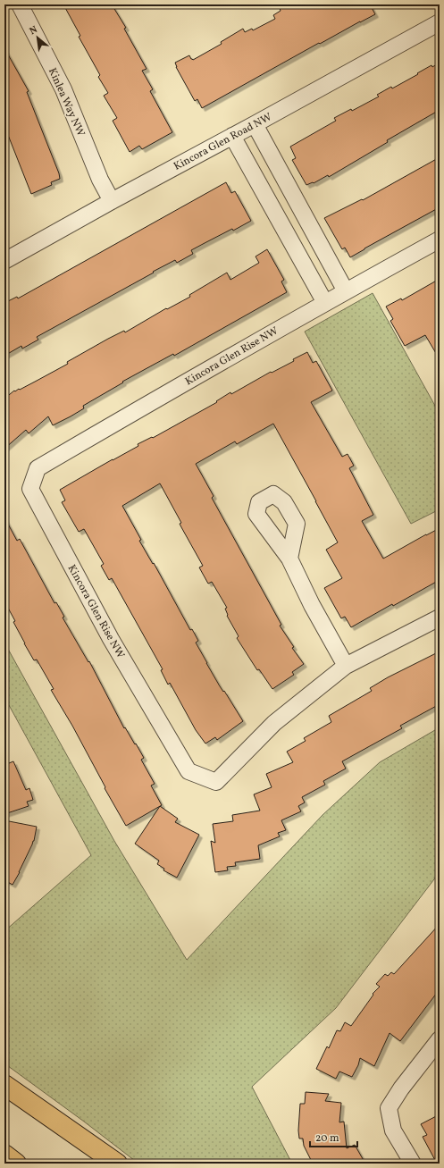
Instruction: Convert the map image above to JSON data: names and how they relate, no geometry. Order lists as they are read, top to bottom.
{
  "streets": {
    "street": ["Kinlea Way NW", "Kincora Glen Road NW", "Kincora Glen Rise NW"]
  },
  "crossings": [
    ["Kinlea Way NW", "Kincora Glen Road NW"]
  ],
  "scale_bar": "20 m",
  "north": "top left"
}
